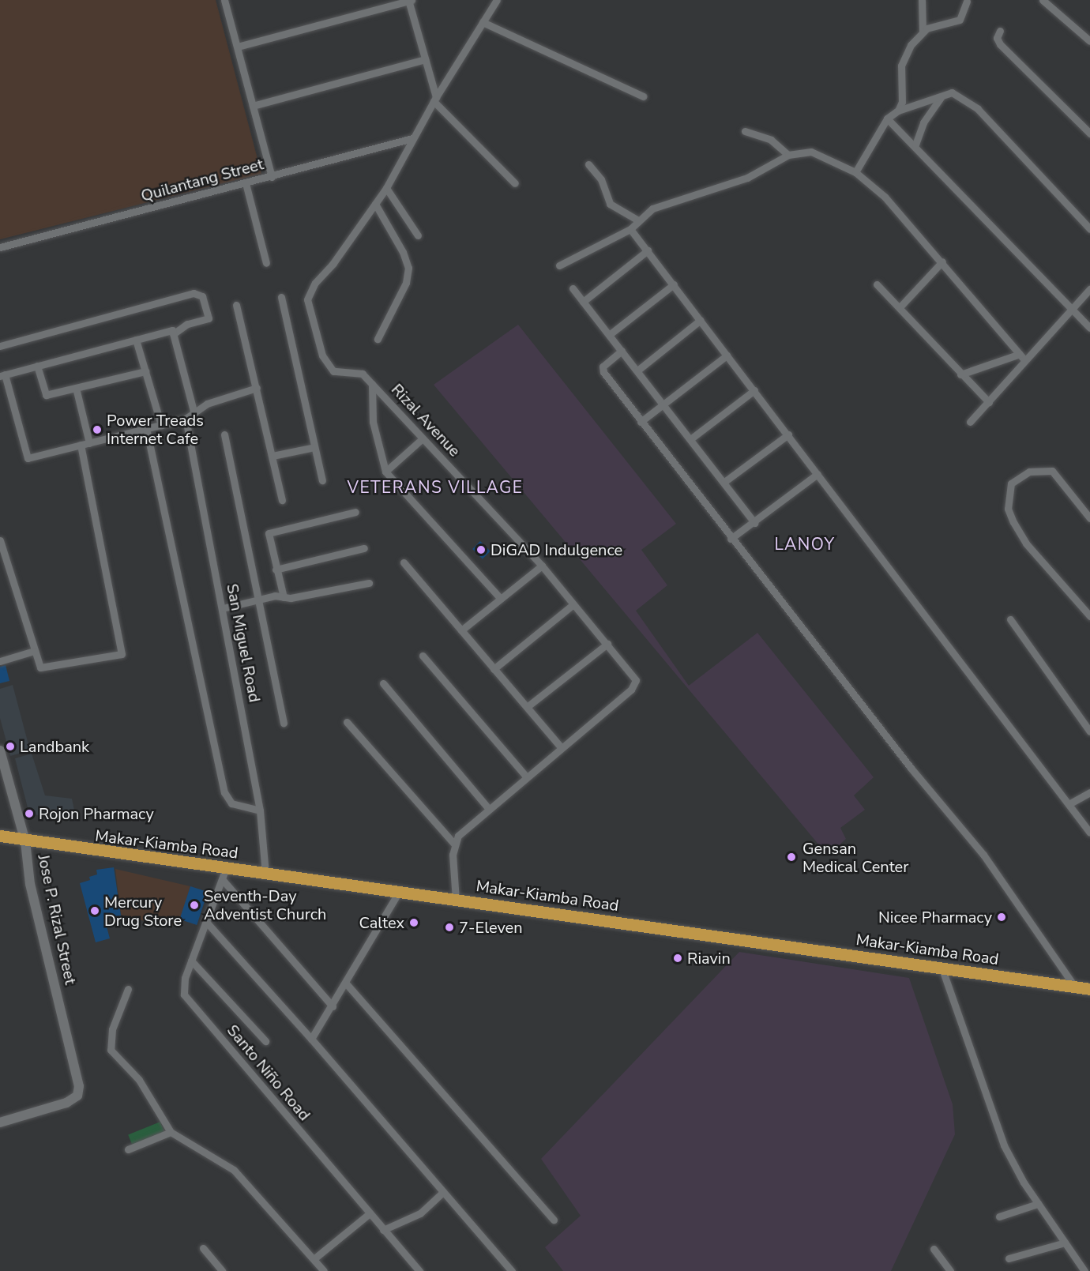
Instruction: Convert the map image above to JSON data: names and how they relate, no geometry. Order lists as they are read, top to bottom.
{
  "streets": {
    "main road": ["Makar-Kiamba Road"],
    "street": [
      "Quilantang Street",
      "Rizal Avenue",
      "San Miguel Road",
      "Jose P. Rizal Street",
      "Santo Niño Road"
    ]
  },
  "crossings": [
    ["San Miguel Road", "Makar-Kiamba Road"],
    ["Makar-Kiamba Road", "Jose P. Rizal Street"],
    ["Makar-Kiamba Road", "Santo Niño Road"]
  ],
  "districts": ["VETERANS VILLAGE", "LANOY"],
  "places": [
    "Power Treads Internet Cafe",
    "DiGAD Indulgence",
    "Landbank",
    "Rojon Pharmacy",
    "Gensan Medical Center",
    "Seventh-Day Adventist Church",
    "Mercury Drug Store",
    "Nicee Pharmacy",
    "Caltex",
    "7-Eleven",
    "Riavin"
  ]
}
